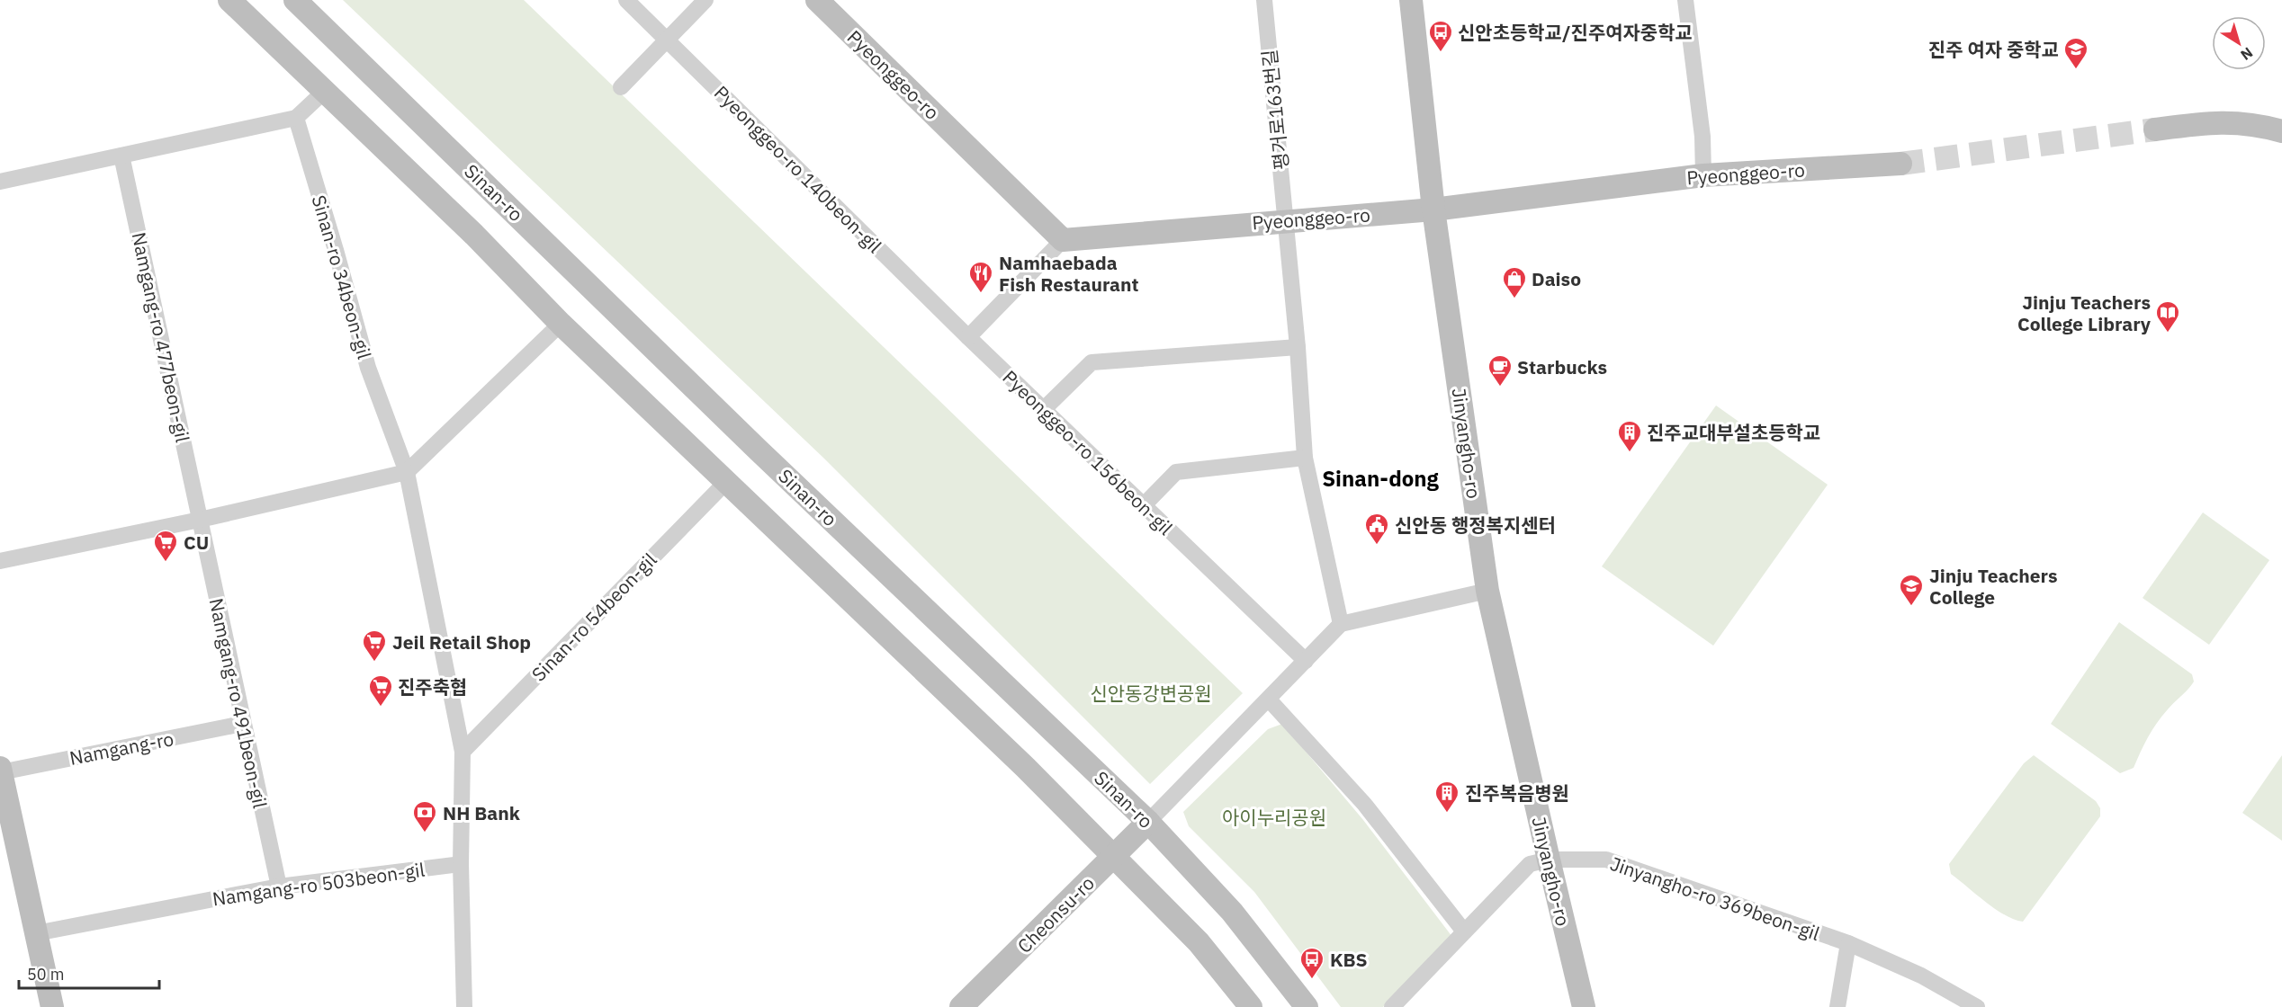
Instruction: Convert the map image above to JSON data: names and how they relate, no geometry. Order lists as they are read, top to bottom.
{
  "streets": {
    "street": [
      "Pyeonggeo-ro",
      "평거로163번길",
      "Pyeonggeo-ro 140beon-gil",
      "Sinan-ro",
      "Sinan-ro 34beon-gil",
      "Namgang-ro 477beon-gil",
      "Jinyangho-ro",
      "Pyeonggeo-ro 156beon-gil",
      "Sinan-ro 54beon-gil",
      "Namgang-ro 491beon-gil",
      "Namgang-ro",
      "Namgang-ro 503beon-gil",
      "Jinyangho-ro 369beon-gil",
      "Cheonsu-ro"
    ]
  },
  "crossings": [
    ["Pyeonggeo-ro", "평거로163번길"],
    ["Pyeonggeo-ro", "Jinyangho-ro"],
    ["Pyeonggeo-ro 140beon-gil", "Pyeonggeo-ro 156beon-gil"],
    ["Sinan-ro", "Cheonsu-ro"],
    ["Namgang-ro 477beon-gil", "Namgang-ro 491beon-gil"],
    ["Jinyangho-ro", "Jinyangho-ro 369beon-gil"],
    ["Namgang-ro 491beon-gil", "Namgang-ro"],
    ["Namgang-ro 491beon-gil", "Namgang-ro 503beon-gil"],
    ["Namgang-ro", "Namgang-ro 503beon-gil"]
  ],
  "districts": ["Sinan-dong"],
  "parks": ["신안동강변공원", "아이누리공원"],
  "places": {
    "bus stop": ["신안초등학교/진주여자중학교", "KBS"],
    "school or university": ["진주 여자 중학교", "Jinju Teachers College"],
    "restaurant": ["Namhaebada Fish Restaurant"],
    "shop": ["Daiso"],
    "library": ["Jinju Teachers College Library"],
    "cafe": ["Starbucks"],
    "building": ["진주교대부설초등학교", "진주복음병원"],
    "public building": ["신안동 행정복지센터"],
    "supermarket": ["CU", "Jeil Retail Shop", "진주축협"],
    "bank": ["NH Bank"]
  },
  "scale_bar": "50 m",
  "north": "bottom right"
}
